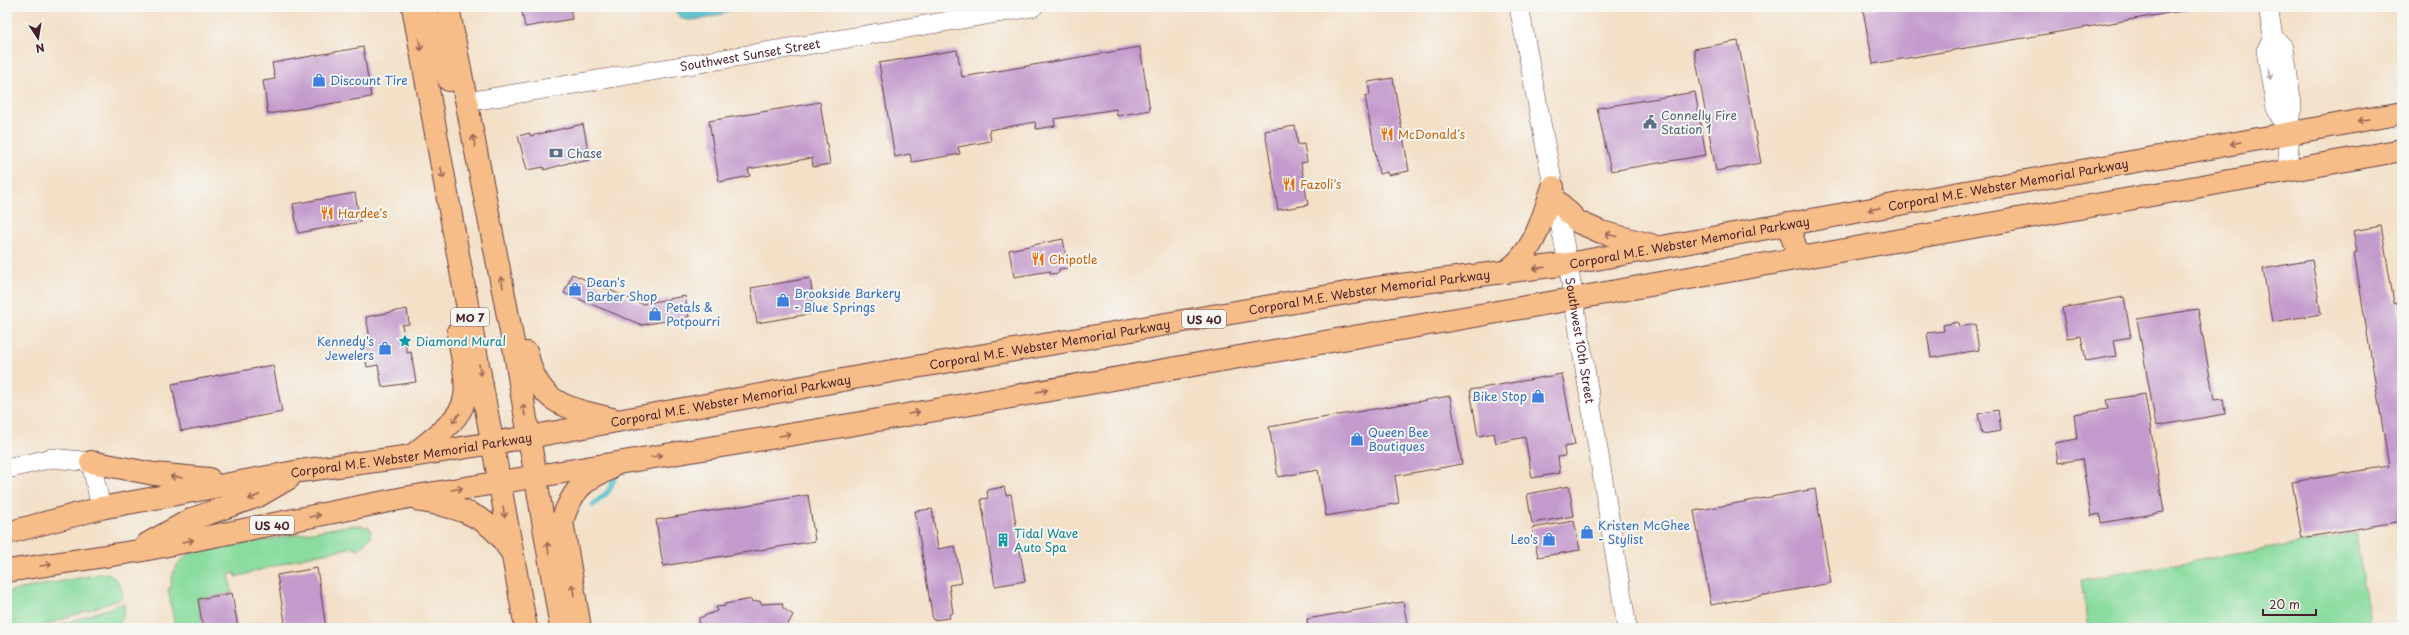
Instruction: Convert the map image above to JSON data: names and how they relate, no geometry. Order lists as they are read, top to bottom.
{
  "streets": {
    "main road": ["Corporal M.E. Webster Memorial Parkway", "MO 7", "US 40"],
    "street": ["Southwest Sunset Street", "Southwest 10th Street"]
  },
  "crossings": [
    ["Southwest Sunset Street", "MO 7"],
    ["Corporal M.E. Webster Memorial Parkway", "MO 7"],
    ["Corporal M.E. Webster Memorial Parkway", "Southwest 10th Street"],
    ["MO 7", "US 40"],
    ["US 40", "Southwest 10th Street"]
  ],
  "places": {
    "shop": [
      "Discount Tire",
      "Dean's Barber Shop",
      "Brookside Barkery - Blue Springs",
      "Petals & Potpourri",
      "Kennedy's Jewelers",
      "Bike Stop",
      "Queen Bee Boutiques",
      "Kristen McGhee - Stylist",
      "Leo's"
    ],
    "public building": ["Connelly Fire Station 1"],
    "restaurant": [
      "McDonald's",
      "Fazoli's",
      "Hardee's",
      "Chipotle"
    ],
    "bank": ["Chase"],
    "place": ["Diamond Mural"],
    "building": ["Tidal Wave Auto Spa"]
  },
  "scale_bar": "20 m",
  "north": "bottom"
}
